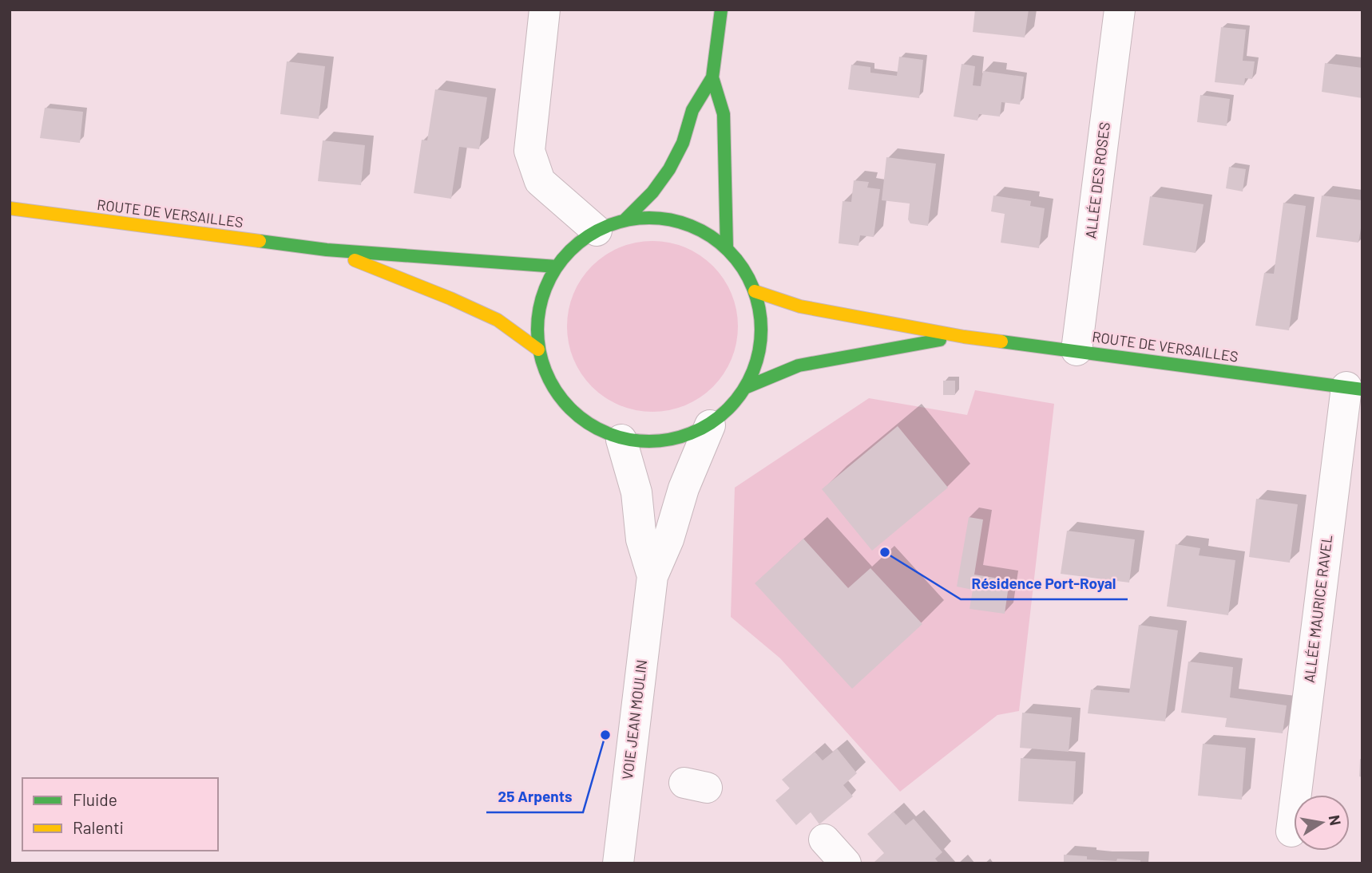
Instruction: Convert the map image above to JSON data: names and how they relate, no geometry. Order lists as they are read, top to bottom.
{
  "streets": {
    "main road": ["ROUTE DE VERSAILLES"],
    "street": ["ALLÉE DES ROSES", "ALLÉE MAURICE RAVEL", "VOIE JEAN MOULIN"]
  },
  "crossings": [
    ["ALLÉE DES ROSES", "ROUTE DE VERSAILLES"],
    ["ROUTE DE VERSAILLES", "ALLÉE MAURICE RAVEL"]
  ],
  "places": ["Résidence Port-Royal", "25 Arpents"],
  "legend": ["Fluide", "Ralenti"],
  "north": "right"
}
